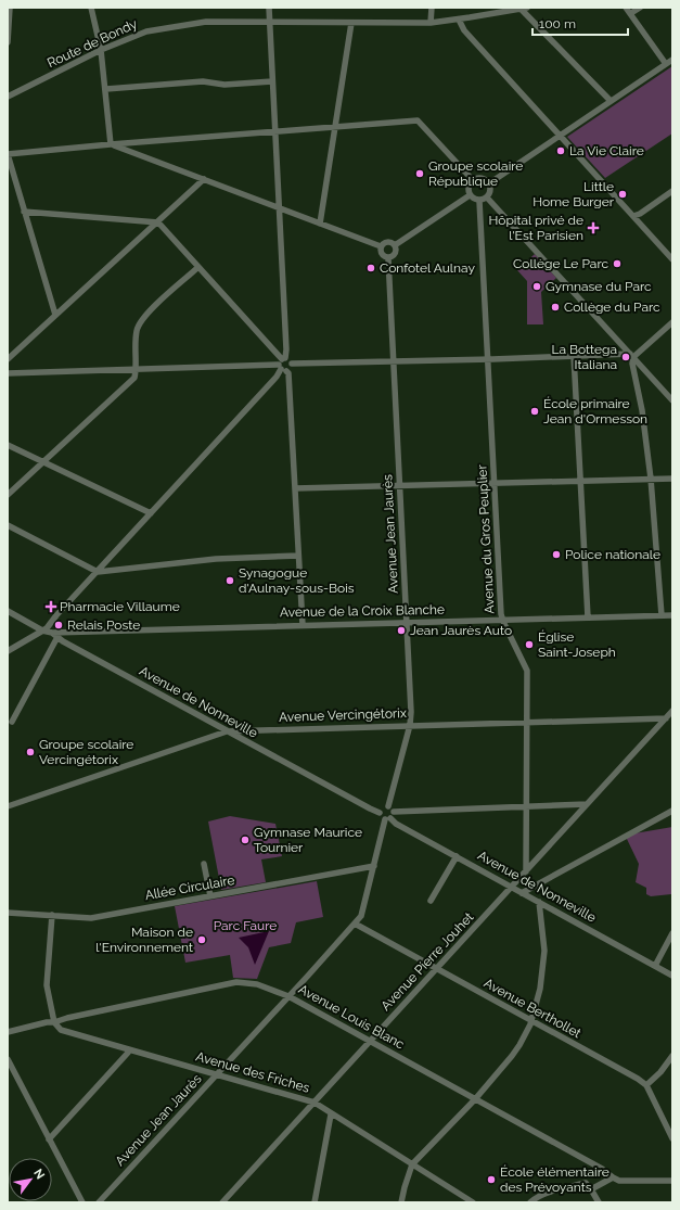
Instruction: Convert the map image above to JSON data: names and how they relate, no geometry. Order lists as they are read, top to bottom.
{
  "streets": {
    "street": [
      "Route de Bondy",
      "Avenue Jean Jaurès",
      "Avenue du Gros Peuplier",
      "Avenue de la Croix Blanche",
      "Avenue de Nonneville",
      "Avenue Vercingétorix",
      "Allée Circulaire",
      "Avenue Pierre Jouhet",
      "Avenue Berthollet",
      "Avenue Louis Blanc",
      "Avenue des Friches"
    ]
  },
  "crossings": [
    ["Avenue Jean Jaurès", "Avenue de la Croix Blanche"],
    ["Avenue Jean Jaurès", "Avenue de Nonneville"],
    ["Avenue Jean Jaurès", "Avenue Vercingétorix"],
    ["Avenue Jean Jaurès", "Allée Circulaire"],
    ["Avenue Jean Jaurès", "Avenue Berthollet"],
    ["Avenue Jean Jaurès", "Avenue Louis Blanc"],
    ["Avenue Jean Jaurès", "Avenue des Friches"],
    ["Avenue du Gros Peuplier", "Avenue de la Croix Blanche"],
    ["Avenue du Gros Peuplier", "Avenue Vercingétorix"],
    ["Avenue du Gros Peuplier", "Avenue Pierre Jouhet"],
    ["Avenue de la Croix Blanche", "Avenue de Nonneville"],
    ["Avenue de Nonneville", "Avenue Vercingétorix"],
    ["Avenue de Nonneville", "Avenue Pierre Jouhet"],
    ["Avenue Vercingétorix", "Avenue Pierre Jouhet"],
    ["Avenue Pierre Jouhet", "Avenue Berthollet"],
    ["Avenue Pierre Jouhet", "Avenue Louis Blanc"],
    ["Avenue Pierre Jouhet", "Avenue des Friches"],
    ["Avenue Louis Blanc", "Avenue des Friches"]
  ],
  "parks": ["Parc Faure"],
  "places": {
    "other": [
      "La Vie Claire",
      "Groupe scolaire République",
      "Little Home Burger",
      "Collège Le Parc",
      "Confotel Aulnay",
      "Gymnase du Parc",
      "Collège du Parc",
      "La Bottega Italiana",
      "École primaire Jean d'Ormesson",
      "Police nationale",
      "Synagogue d'Aulnay-sous-Bois",
      "Relais Poste",
      "Jean Jaurès Auto",
      "Église Saint-Joseph",
      "Groupe scolaire Vercingétorix",
      "Gymnase Maurice Tournier",
      "Maison de l'Environnement",
      "École élémentaire des Prévoyants"
    ],
    "health": ["Hôpital privé de l'Est Parisien", "Pharmacie Villaume"]
  },
  "scale_bar": "100 m",
  "north": "top right"
}
